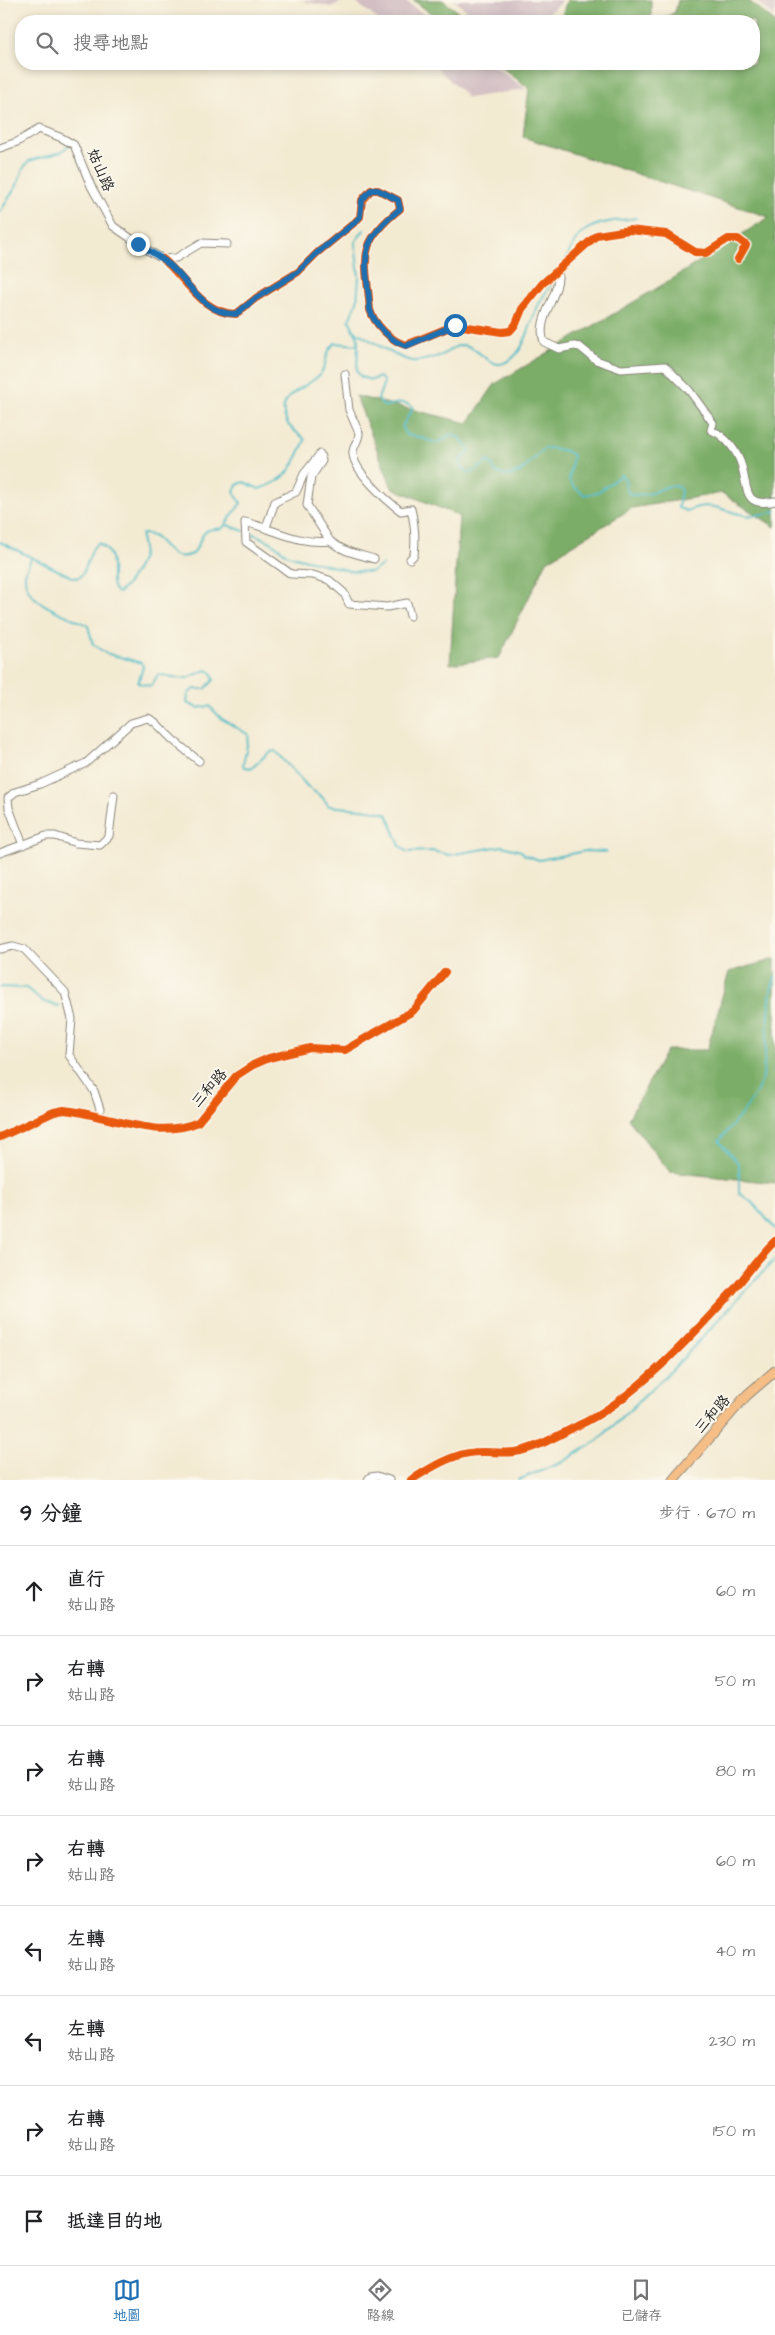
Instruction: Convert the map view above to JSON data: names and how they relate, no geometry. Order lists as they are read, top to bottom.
{
  "streets": {
    "main road": ["三和路"],
    "street": ["姑山路"]
  },
  "page": {
    "search": "搜尋地點",
    "heading": ["9 分鐘", "步行 · 670 m"],
    "list": [
      ["直行", "姑山路", "60 m"],
      ["右轉", "姑山路", "50 m"],
      ["右轉", "姑山路", "80 m"],
      ["右轉", "姑山路", "60 m"],
      ["左轉", "姑山路", "40 m"],
      ["左轉", "姑山路", "230 m"],
      ["右轉", "姑山路", "150 m"],
      "抵達目的地"
    ],
    "nav": ["地圖", "路線", "已儲存"]
  }
}
